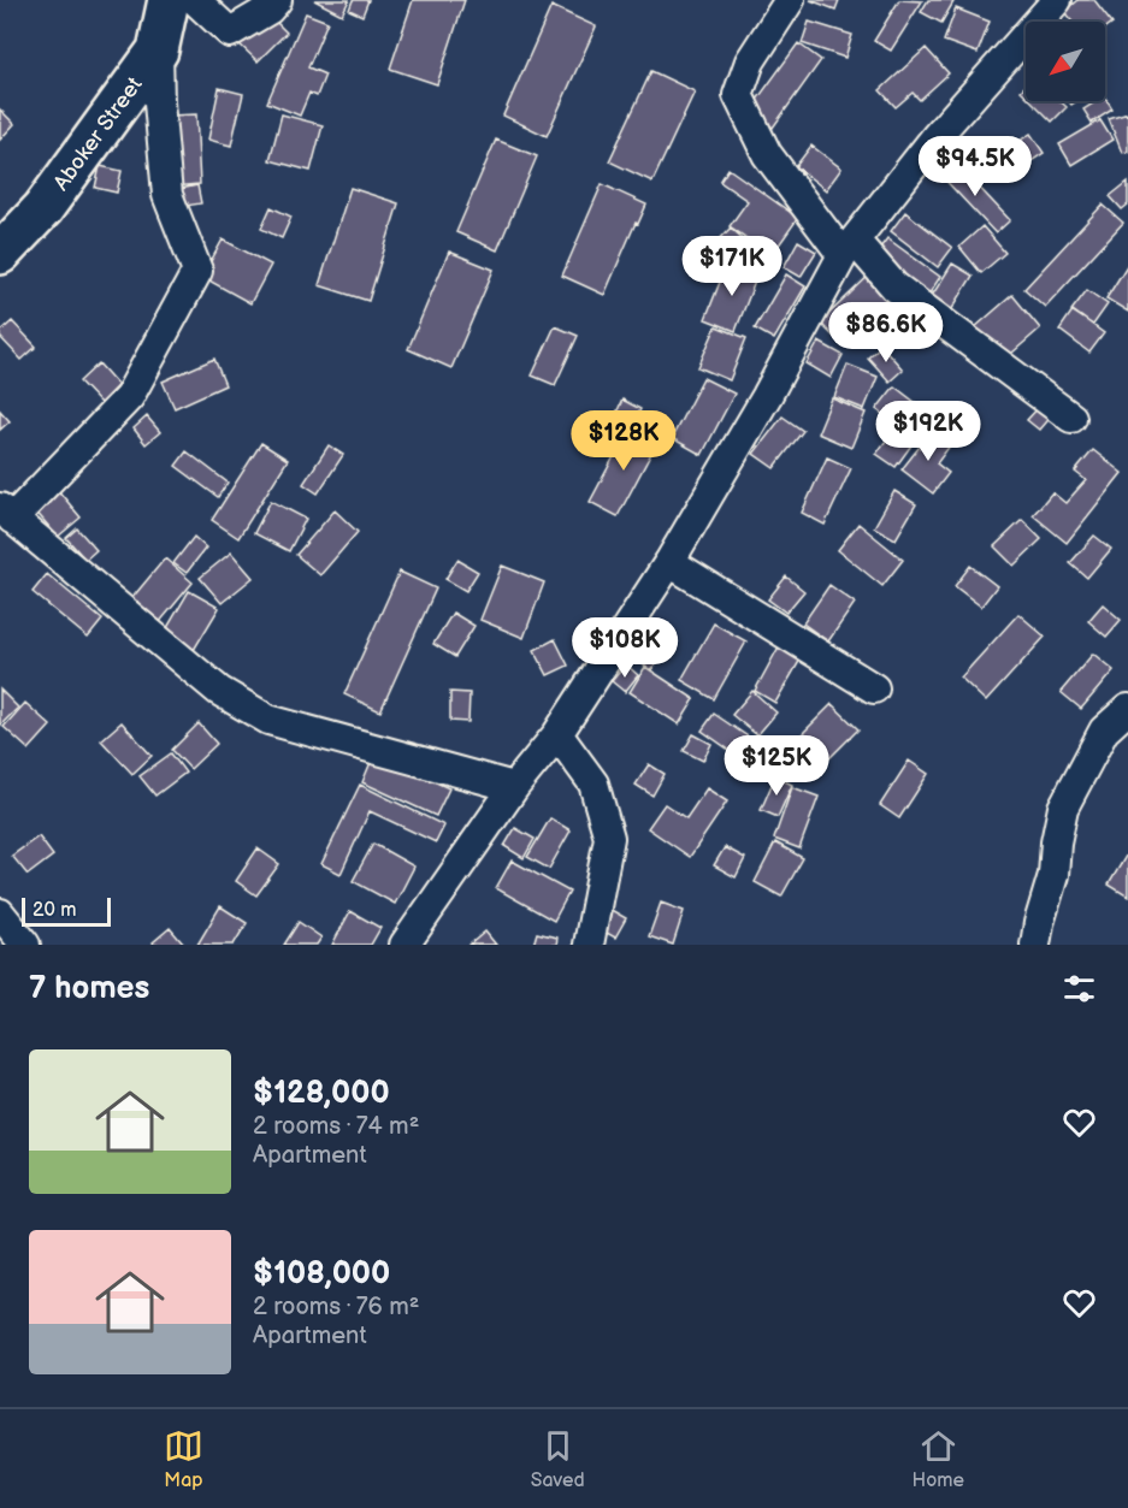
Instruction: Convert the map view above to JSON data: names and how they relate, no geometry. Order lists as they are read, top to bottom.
{
  "streets": {
    "main road": ["Aboker Street"]
  },
  "scale_bar": "20 m",
  "north": "bottom left",
  "page": {
    "price": [
      "$94.5K",
      "$171K",
      "$86.6K",
      "$192K",
      "$128K",
      "$108K",
      "$125K"
    ],
    "scale": "20 m",
    "heading": "7 homes",
    "list": [
      {
        "name": "$128,000",
        "note": "2 rooms · 74 m² · Apartment"
      },
      {
        "name": "$108,000",
        "note": "2 rooms · 76 m² · Apartment"
      }
    ],
    "tabs": ["Map", "Saved", "Home"]
  }
}
